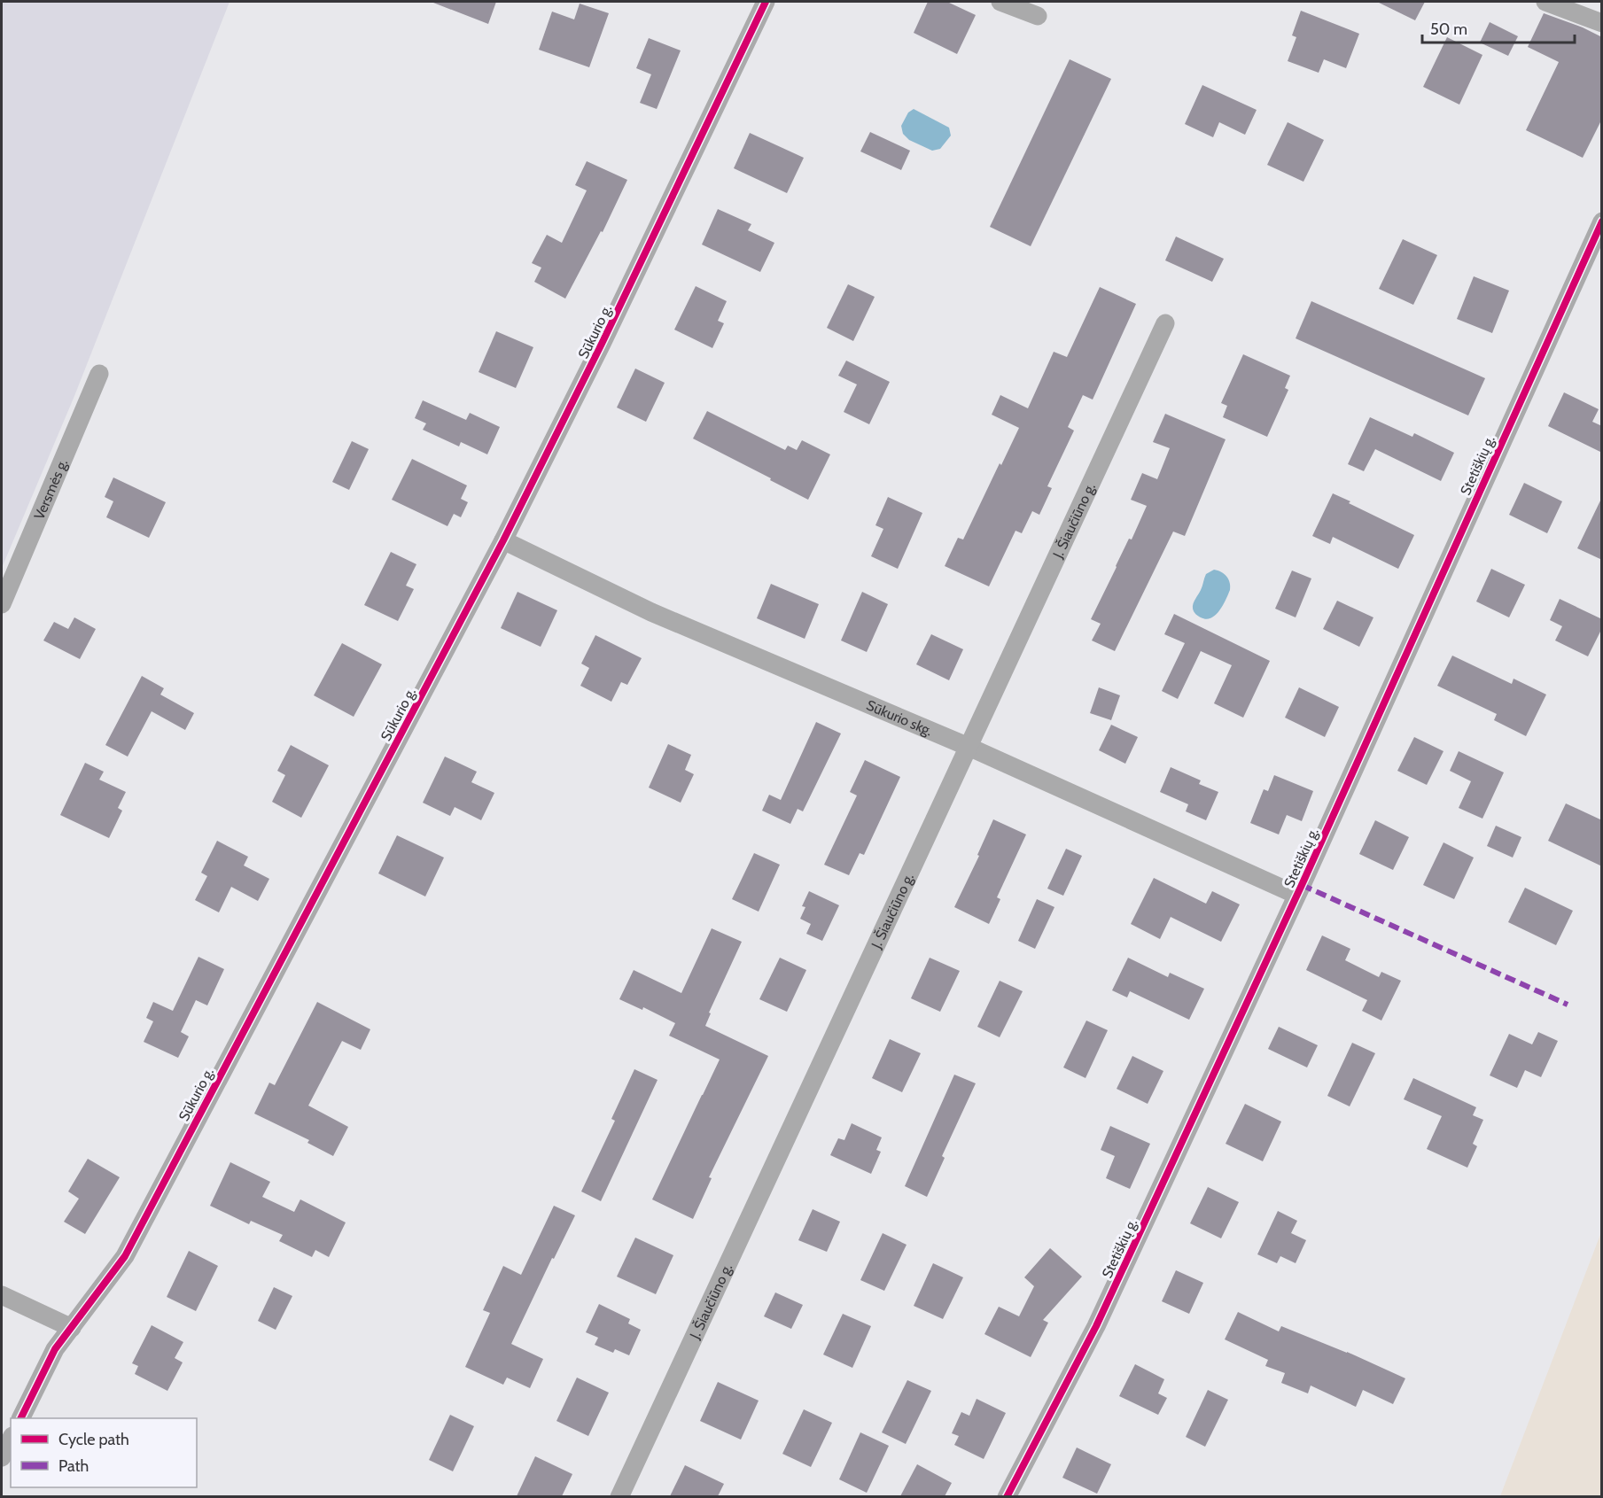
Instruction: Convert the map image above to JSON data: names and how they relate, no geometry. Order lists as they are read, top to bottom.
{
  "streets": {
    "street": [
      "Sūkurio g.",
      "Stetiškių g.",
      "Versmės g.",
      "J. Šiaučiūno g.",
      "Sūkurio skg."
    ]
  },
  "crossings": [
    ["Sūkurio g.", "Sūkurio skg."],
    ["Stetiškių g.", "Sūkurio skg."],
    ["J. Šiaučiūno g.", "Sūkurio skg."]
  ],
  "legend": ["Cycle path", "Path"],
  "scale_bar": "50 m"
}
